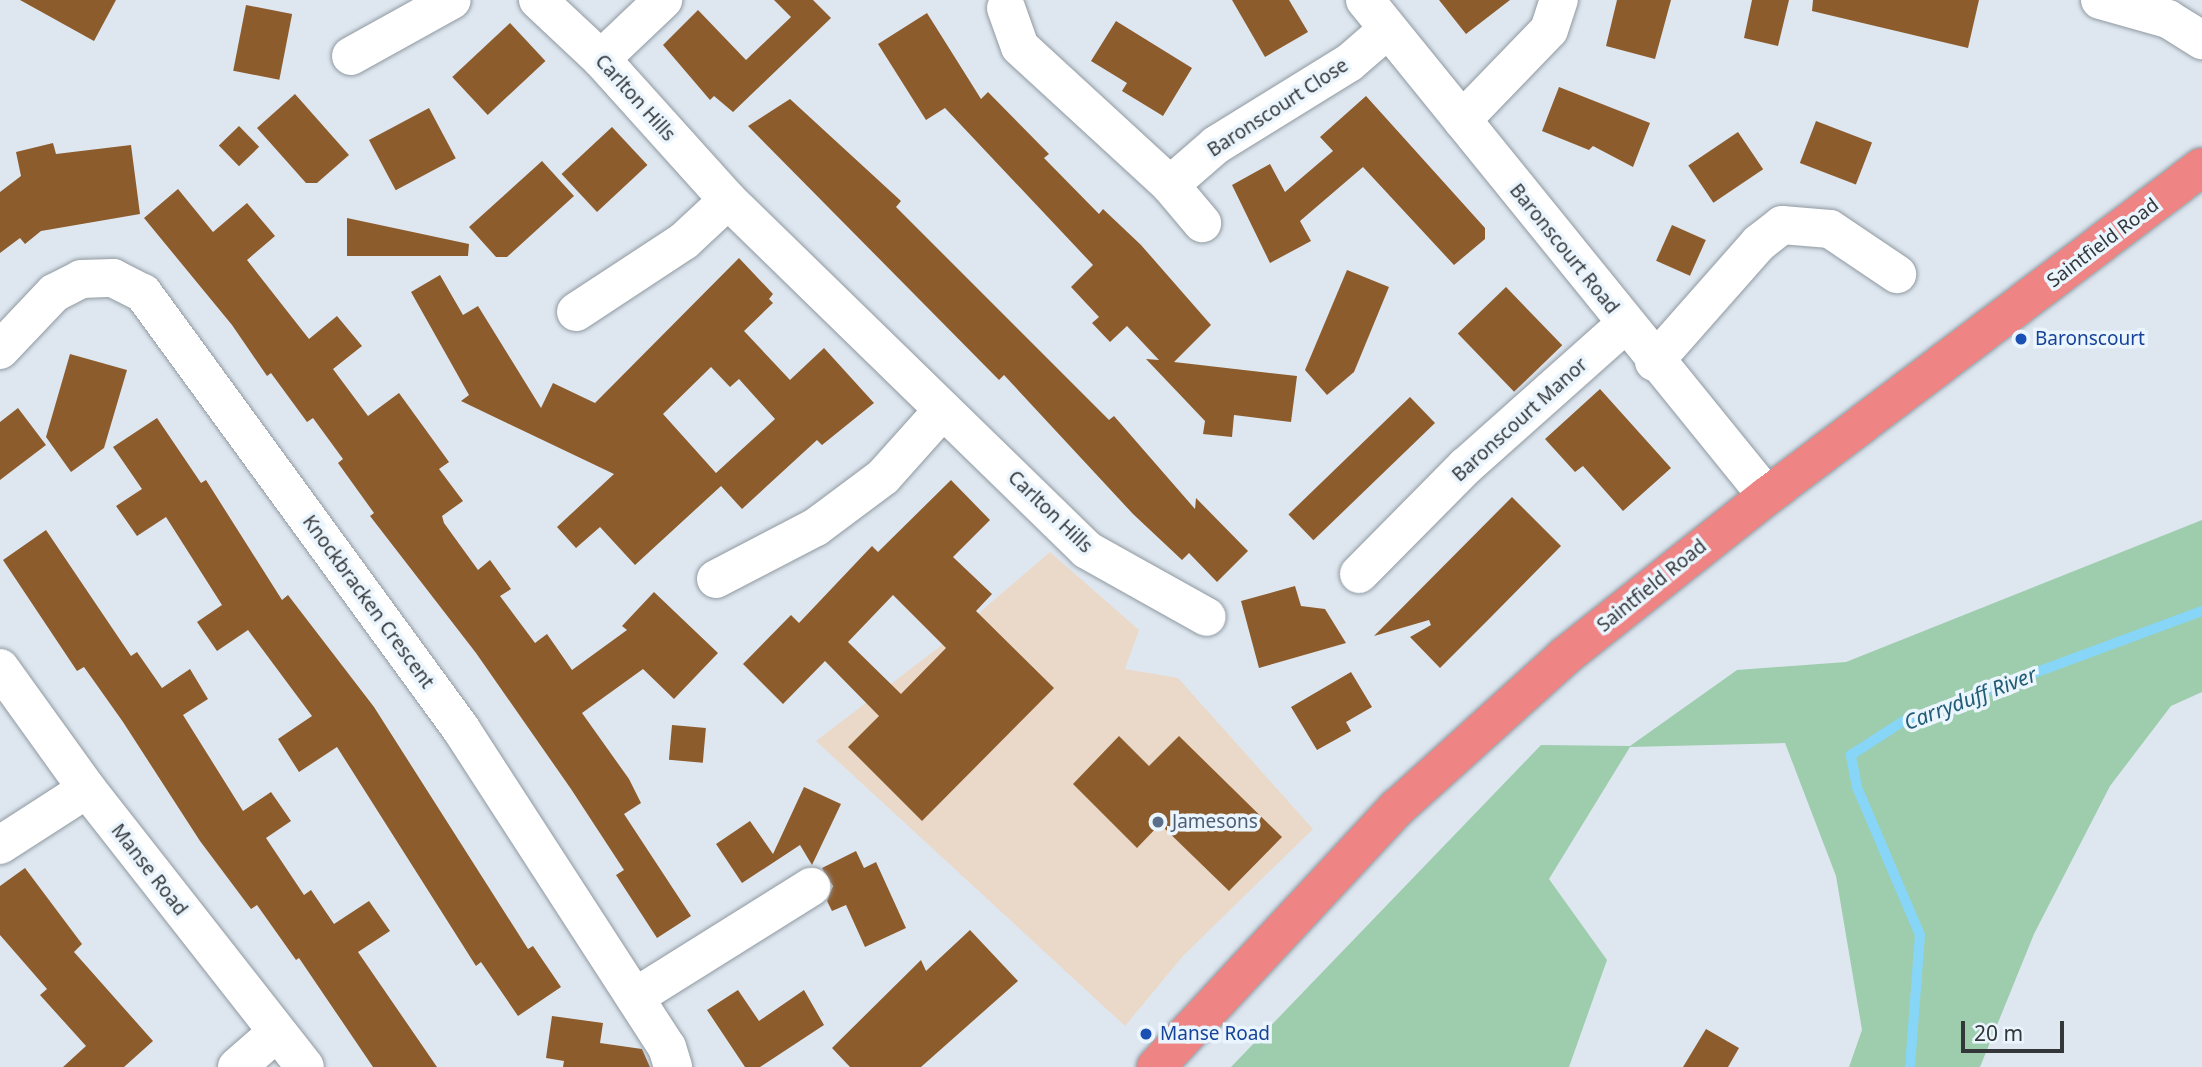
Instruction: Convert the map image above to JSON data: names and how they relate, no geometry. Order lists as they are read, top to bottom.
{
  "streets": {
    "highway": ["Saintfield Road"],
    "street": [
      "Carlton Hills",
      "Baronscourt Close",
      "Baronscourt Road",
      "Baronscourt Manor",
      "Knockbracken Crescent",
      "Manse Road"
    ]
  },
  "crossings": [
    ["Baronscourt Close", "Baronscourt Road"],
    ["Saintfield Road", "Baronscourt Road"],
    ["Baronscourt Road", "Baronscourt Manor"]
  ],
  "water": ["Carryduff River"],
  "places": ["Baronscourt", "Jamesons", "Manse Road"],
  "scale_bar": "20 m"
}
